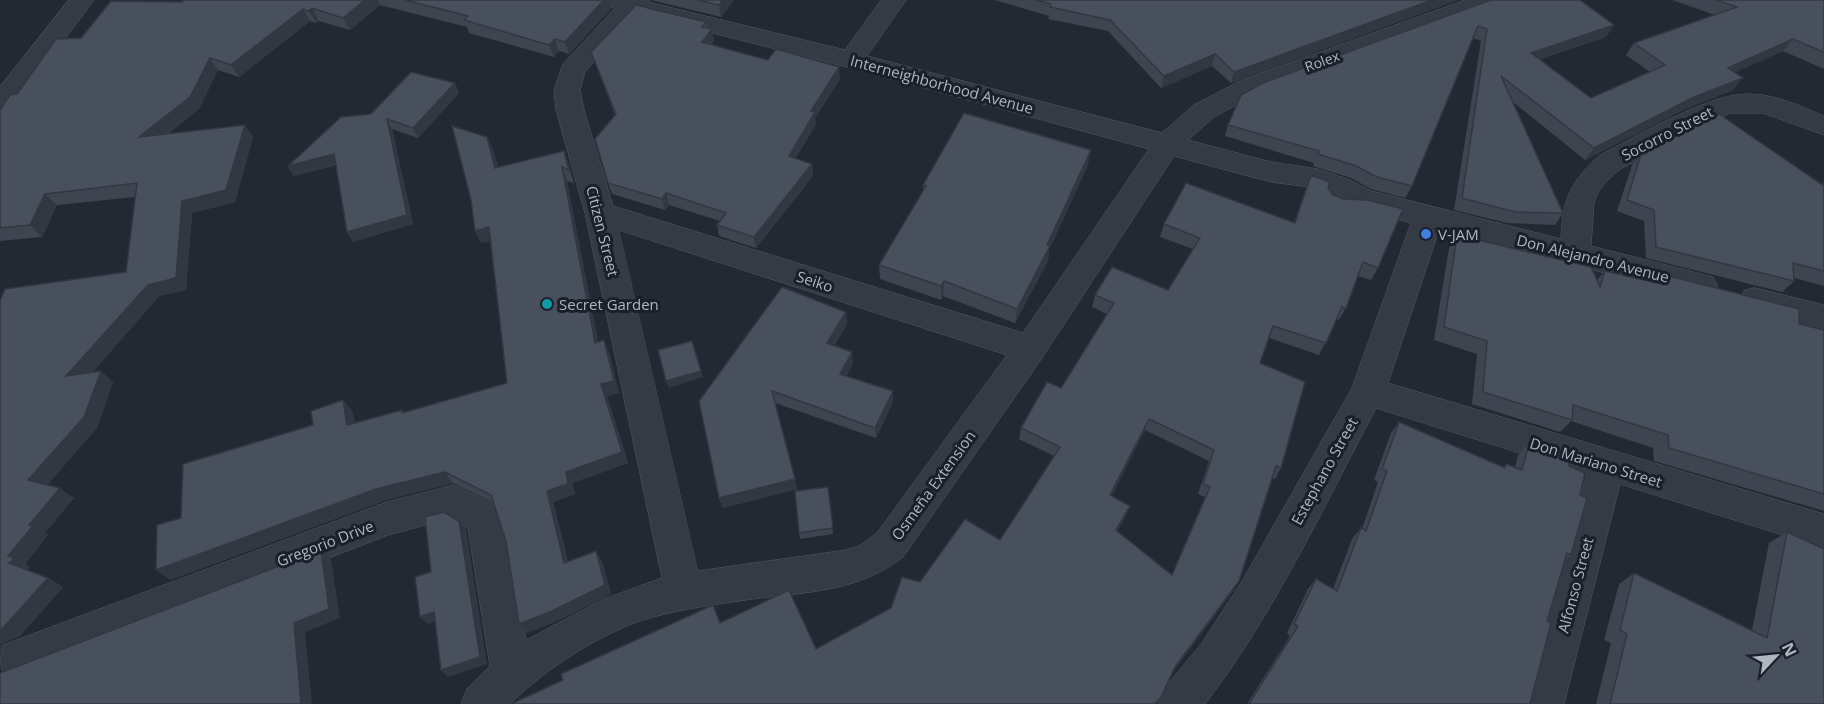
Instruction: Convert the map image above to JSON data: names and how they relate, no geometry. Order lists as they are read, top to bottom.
{
  "streets": {
    "street": [
      "Rolex",
      "Interneighborhood Avenue",
      "Socorro Street",
      "Citizen Street",
      "Don Alejandro Avenue",
      "Seiko",
      "Don Mariano Street",
      "Estephano Street",
      "Osmeña Extension",
      "Gregorio Drive",
      "Alfonso Street"
    ]
  },
  "crossings": [
    ["Rolex", "Interneighborhood Avenue"],
    ["Rolex", "Osmeña Extension"],
    ["Interneighborhood Avenue", "Citizen Street"],
    ["Interneighborhood Avenue", "Don Alejandro Avenue"],
    ["Interneighborhood Avenue", "Osmeña Extension"],
    ["Socorro Street", "Don Alejandro Avenue"],
    ["Citizen Street", "Seiko"],
    ["Citizen Street", "Osmeña Extension"],
    ["Don Alejandro Avenue", "Estephano Street"],
    ["Seiko", "Osmeña Extension"],
    ["Don Mariano Street", "Estephano Street"],
    ["Don Mariano Street", "Alfonso Street"],
    ["Osmeña Extension", "Gregorio Drive"]
  ],
  "places": ["V-JAM", "Secret Garden"],
  "north": "top right"
}
